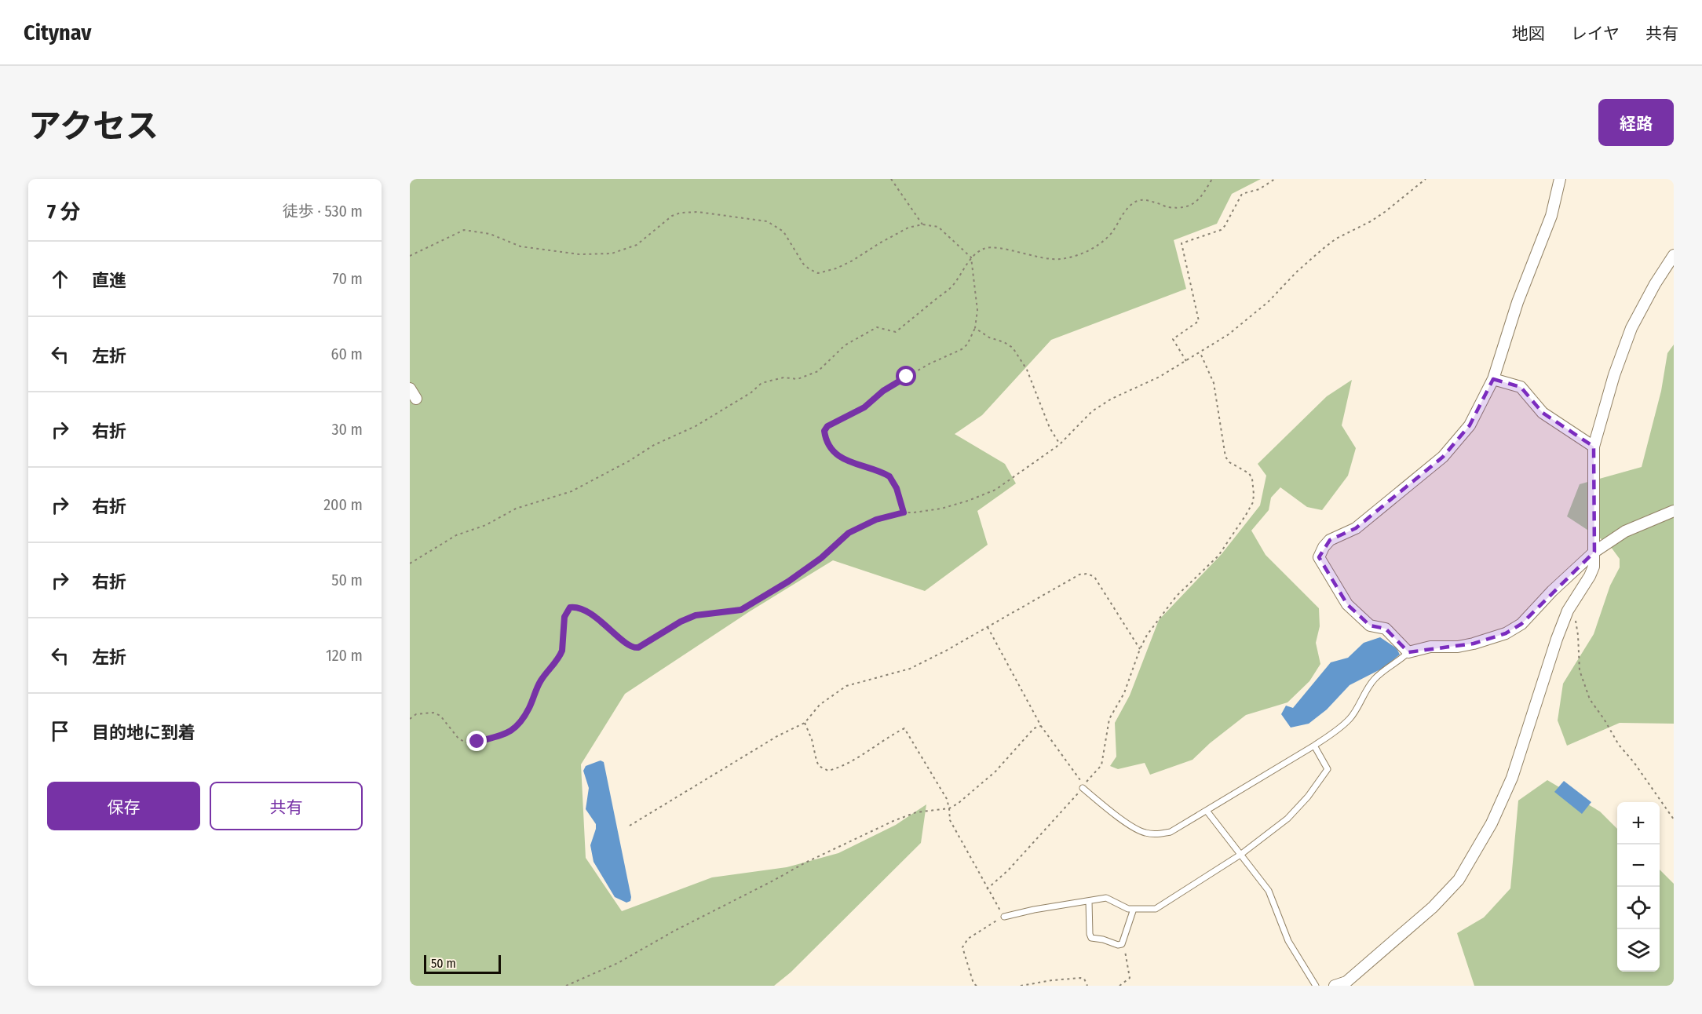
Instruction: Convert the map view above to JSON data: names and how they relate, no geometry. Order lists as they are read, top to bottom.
{
  "scale_bar": "50 m",
  "page": {
    "header": "Citynav",
    "nav": ["地図", "レイヤ", "共有"],
    "title": "アクセス",
    "buttons": [
      "経路",
      ["保存", "共有"]
    ],
    "heading": ["7 分", "徒歩 · 530 m"],
    "list": [
      ["直進", "70 m"],
      ["左折", "60 m"],
      ["右折", "30 m"],
      ["右折", "200 m"],
      ["右折", "50 m"],
      ["左折", "120 m"],
      "目的地に到着"
    ],
    "map_buttons": ["+", "−"],
    "scale": "50 m"
  }
}
